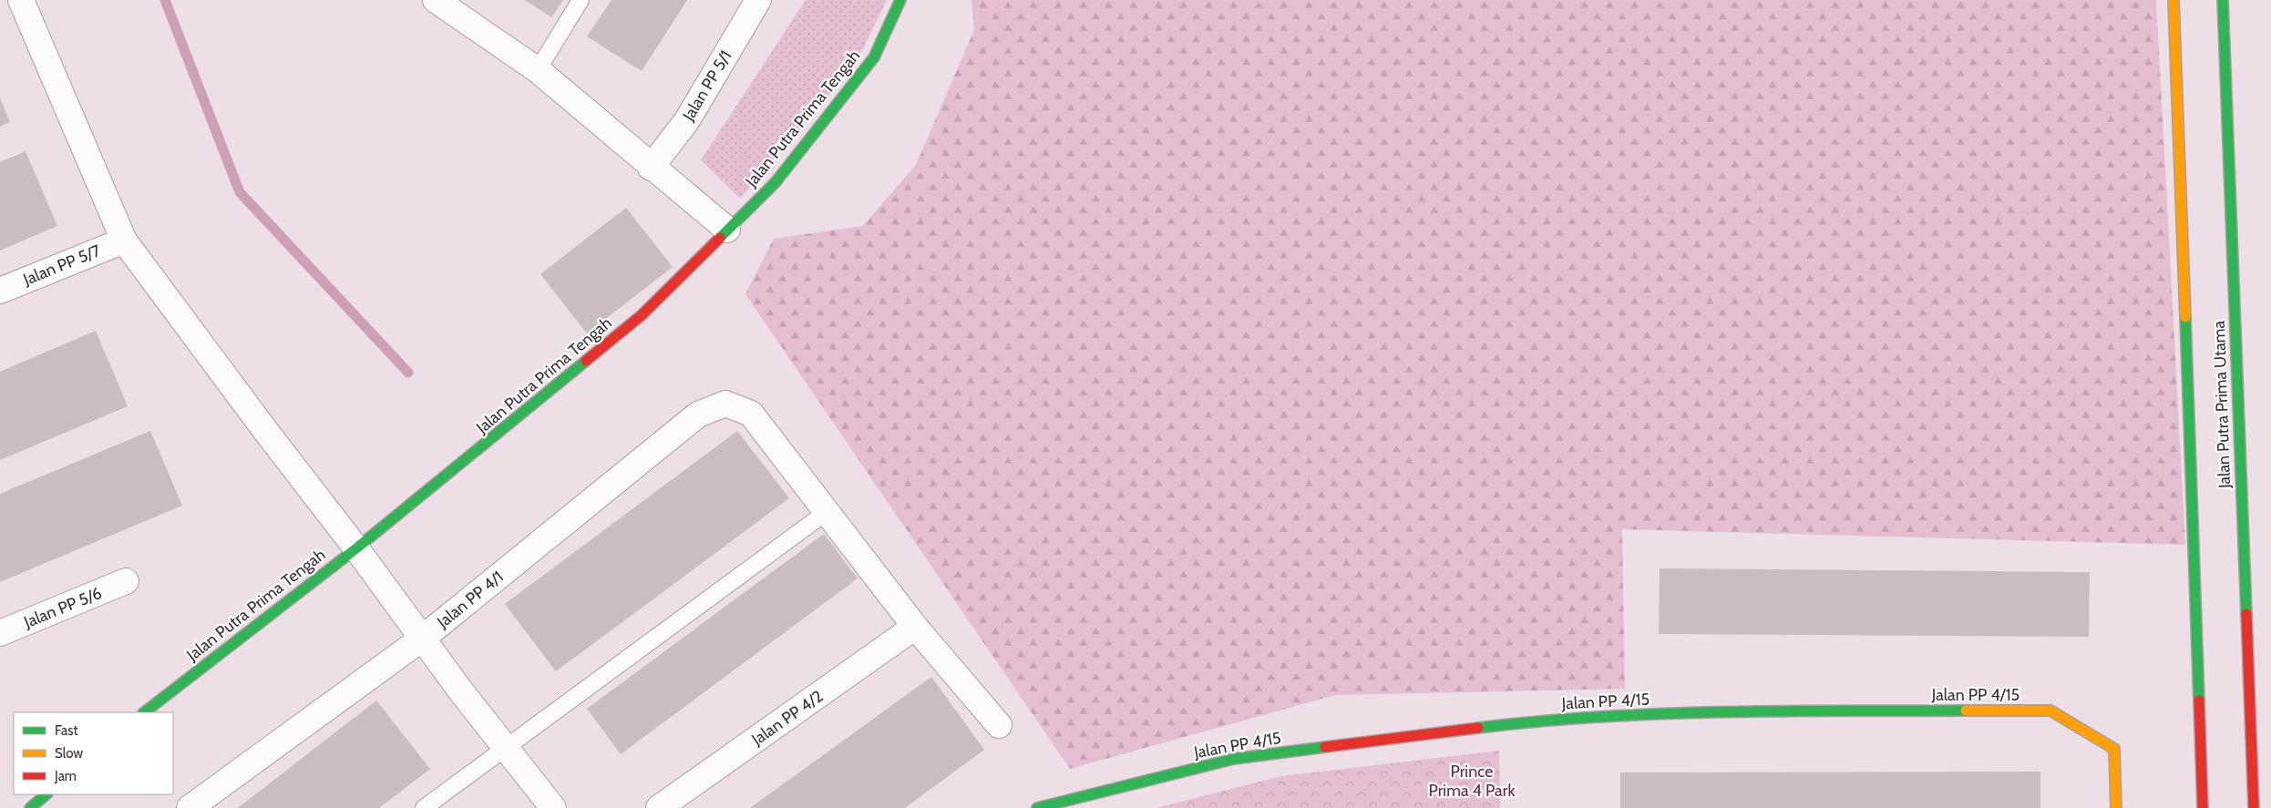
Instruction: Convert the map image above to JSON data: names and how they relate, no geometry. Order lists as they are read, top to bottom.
{
  "streets": {
    "street": [
      "Jalan PP 5/1",
      "Jalan Putra Prima Tengah",
      "Jalan PP 5/7",
      "Jalan Putra Prima Utama",
      "Jalan PP 4/1",
      "Jalan PP 5/6",
      "Jalan PP 4/15",
      "Jalan PP 4/2"
    ]
  },
  "parks": ["Prince Prima 4 Park"],
  "legend": ["Fast", "Slow", "Jam"]
}
